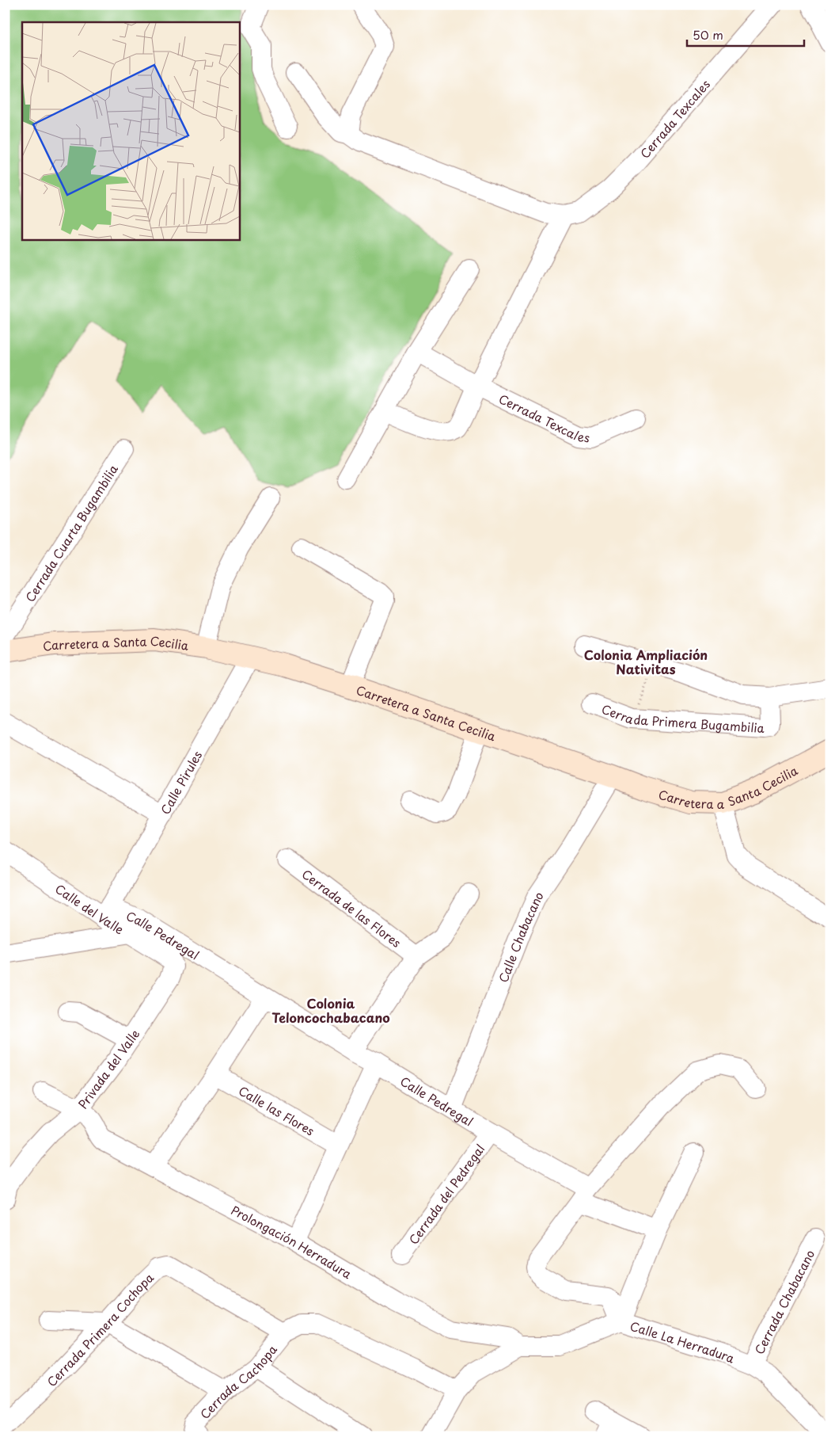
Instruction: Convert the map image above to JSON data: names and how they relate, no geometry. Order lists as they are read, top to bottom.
{
  "streets": {
    "main road": ["Carretera a Santa Cecilia"],
    "street": [
      "Cerrada Texcales",
      "Cerrada Cuarta Bugambilia",
      "Cerrada Primera Bugambilia",
      "Calle Pirules",
      "Calle del Valle",
      "Cerrada de las Flores",
      "Calle Pedregal",
      "Calle Chabacano",
      "Privada del Valle",
      "Calle las Flores",
      "Cerrada del Pedregal",
      "Prolongación Herradura",
      "Cerrada Chabacano",
      "Cerrada Primera Cochopa",
      "Calle La Herradura",
      "Cerrada Cachopa"
    ]
  },
  "crossings": [
    ["Carretera a Santa Cecilia", "Calle Pirules"],
    ["Carretera a Santa Cecilia", "Calle Chabacano"],
    ["Calle Pirules", "Calle del Valle"],
    ["Calle Pirules", "Calle Pedregal"],
    ["Calle del Valle", "Calle Pedregal"],
    ["Calle del Valle", "Privada del Valle"],
    ["Calle Pedregal", "Calle Chabacano"],
    ["Calle Pedregal", "Cerrada del Pedregal"],
    ["Privada del Valle", "Prolongación Herradura"],
    ["Prolongación Herradura", "Calle La Herradura"],
    ["Cerrada Chabacano", "Calle La Herradura"],
    ["Cerrada Primera Cochopa", "Cerrada Cachopa"]
  ],
  "districts": ["Colonia Ampliación Nativitas", "Colonia Teloncochabacano"],
  "scale_bar": "50 m"
}
